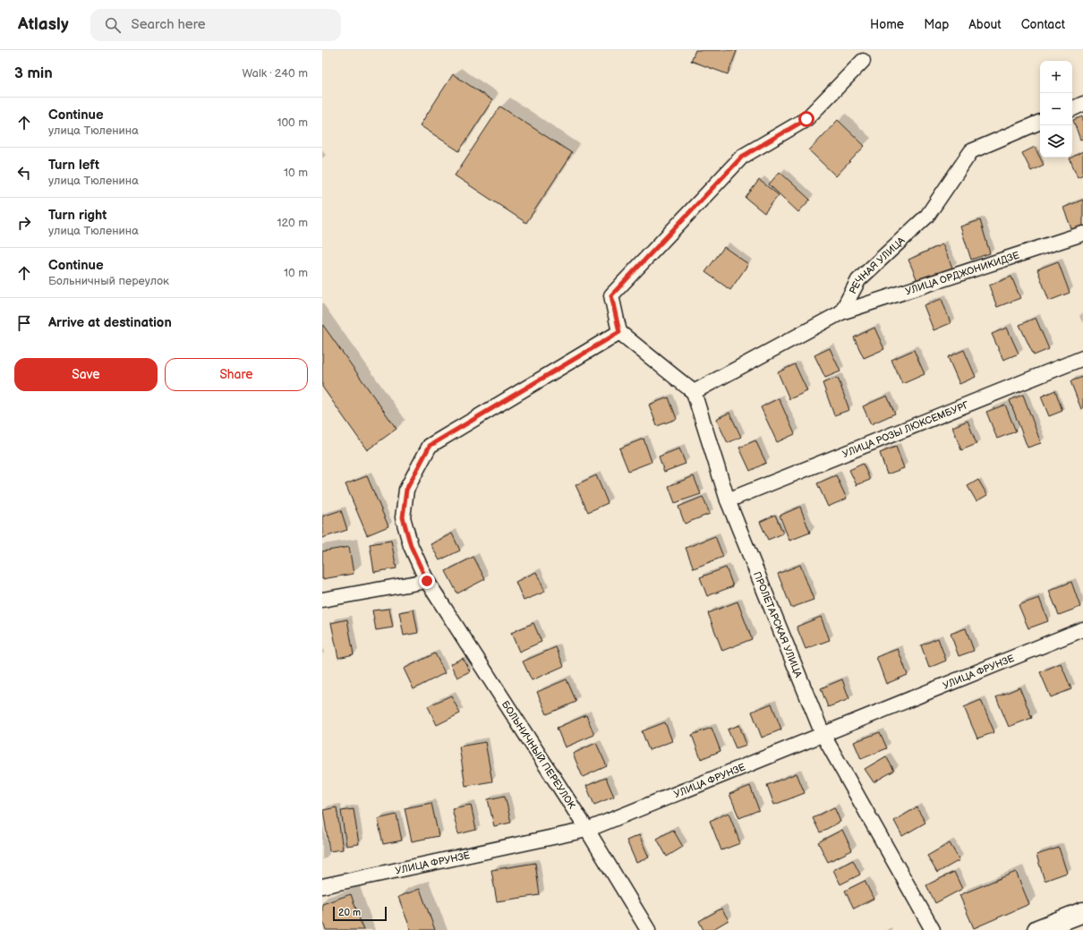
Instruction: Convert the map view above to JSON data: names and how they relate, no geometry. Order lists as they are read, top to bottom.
{
  "streets": {
    "street": [
      "РЕЧНАЯ УЛИЦА",
      "УЛИЦА ОРДЖОНИКИДЗЕ",
      "УЛИЦА РОЗЫ ЛЮКСЕМБУРГ",
      "ПРОЛЕТАРСКАЯ УЛИЦА",
      "УЛИЦА ФРУНЗЕ",
      "БОЛЬНИЧНЫЙ ПЕРЕУЛОК"
    ]
  },
  "crossings": [
    ["РЕЧНАЯ УЛИЦА", "УЛИЦА ОРДЖОНИКИДЗЕ"],
    ["УЛИЦА РОЗЫ ЛЮКСЕМБУРГ", "ПРОЛЕТАРСКАЯ УЛИЦА"],
    ["ПРОЛЕТАРСКАЯ УЛИЦА", "УЛИЦА ФРУНЗЕ"],
    ["УЛИЦА ФРУНЗЕ", "БОЛЬНИЧНЫЙ ПЕРЕУЛОК"]
  ],
  "scale_bar": "20 m",
  "page": {
    "header": "Atlasly",
    "search": "Search here",
    "nav": [
      "Home",
      "Map",
      "About",
      "Contact"
    ],
    "heading": ["3 min", "Walk · 240 m"],
    "map_buttons": ["+", "−"],
    "list": [
      ["Continue", "улица Тюленина", "100 m"],
      ["Turn left", "улица Тюленина", "10 m"],
      ["Turn right", "улица Тюленина", "120 m"],
      ["Continue", "Больничный переулок", "10 m"],
      "Arrive at destination"
    ],
    "buttons": ["Save", "Share"],
    "scale": "20 m"
  }
}
